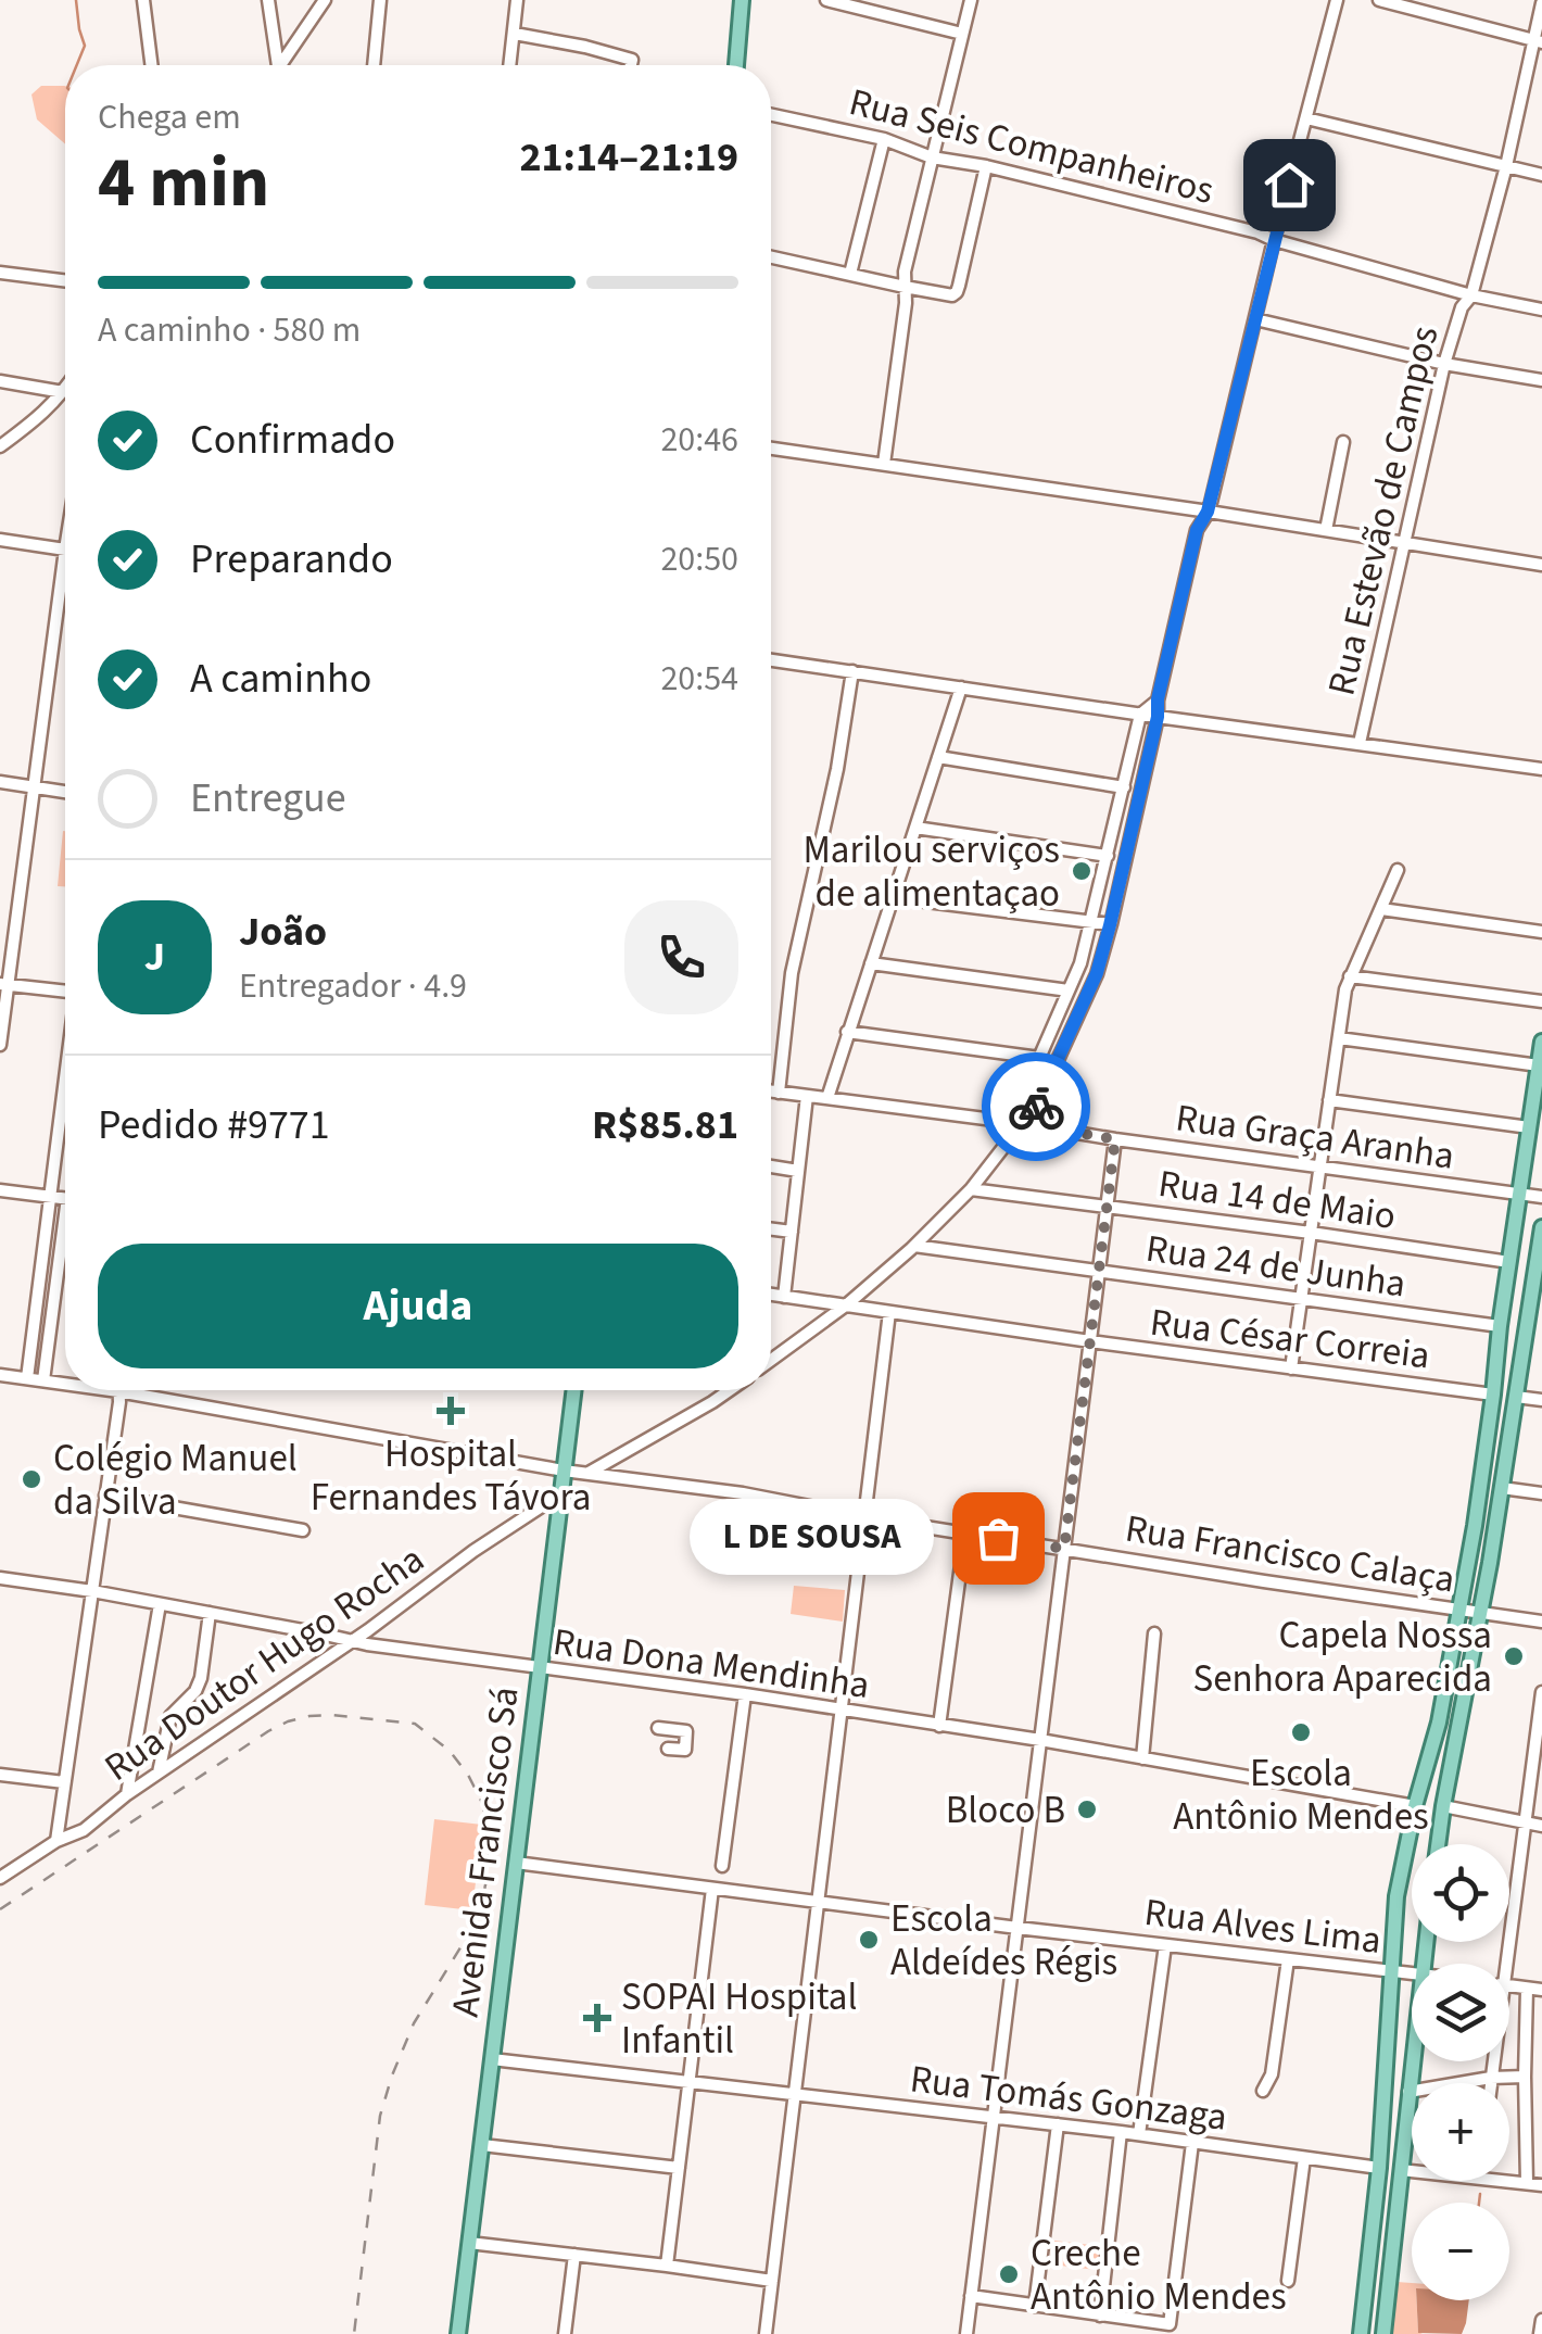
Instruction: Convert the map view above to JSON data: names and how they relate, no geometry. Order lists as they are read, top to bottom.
{
  "streets": {
    "main road": ["Avenida Francisco Sá"],
    "street": [
      "Rua Seis Companheiros",
      "Rua Estevão de Campos",
      "Rua Graça Aranha",
      "Rua 14 de Maio",
      "Rua 24 de Junha",
      "Rua César Correia",
      "Rua Francisco Calaça",
      "Rua Doutor Hugo Rocha",
      "Rua Dona Mendinha",
      "Rua Alves Lima",
      "Rua Tomás Gonzaga"
    ]
  },
  "crossings": [
    ["Rua Seis Companheiros", "Rua Estevão de Campos"],
    ["Rua Francisco Calaça", "Avenida Francisco Sá"],
    ["Rua Doutor Hugo Rocha", "Rua Dona Mendinha"],
    ["Rua Doutor Hugo Rocha", "Avenida Francisco Sá"],
    ["Rua Dona Mendinha", "Avenida Francisco Sá"],
    ["Avenida Francisco Sá", "Rua Alves Lima"],
    ["Avenida Francisco Sá", "Rua Tomás Gonzaga"]
  ],
  "places": {
    "other": [
      "Marilou serviços de alimentaçao",
      "Colégio Manuel da Silva",
      "L DE SOUSA",
      "Capela Nossa Senhora Aparecida",
      "Escola Antônio Mendes",
      "Bloco B",
      "Escola Aldeídes Régis",
      "Creche Antônio Mendes"
    ],
    "health": ["Hospital Fernandes Távora", "SOPAI Hospital Infantil"]
  },
  "page": {
    "heading": ["4 min", "Chega em", "21:14–21:19"],
    "panel": [
      "João",
      "Entregador · 4.9",
      "Pedido #9771",
      "R$85.81"
    ],
    "bar": "A caminho · 580 m",
    "list": [
      ["Confirmado", "20:46"],
      ["Preparando", "20:50"],
      ["A caminho", "20:54"],
      "Entregue"
    ],
    "round": "J",
    "buttons": "Ajuda",
    "bubble": "L DE SOUSA",
    "map_buttons": ["+", "−"]
  }
}
